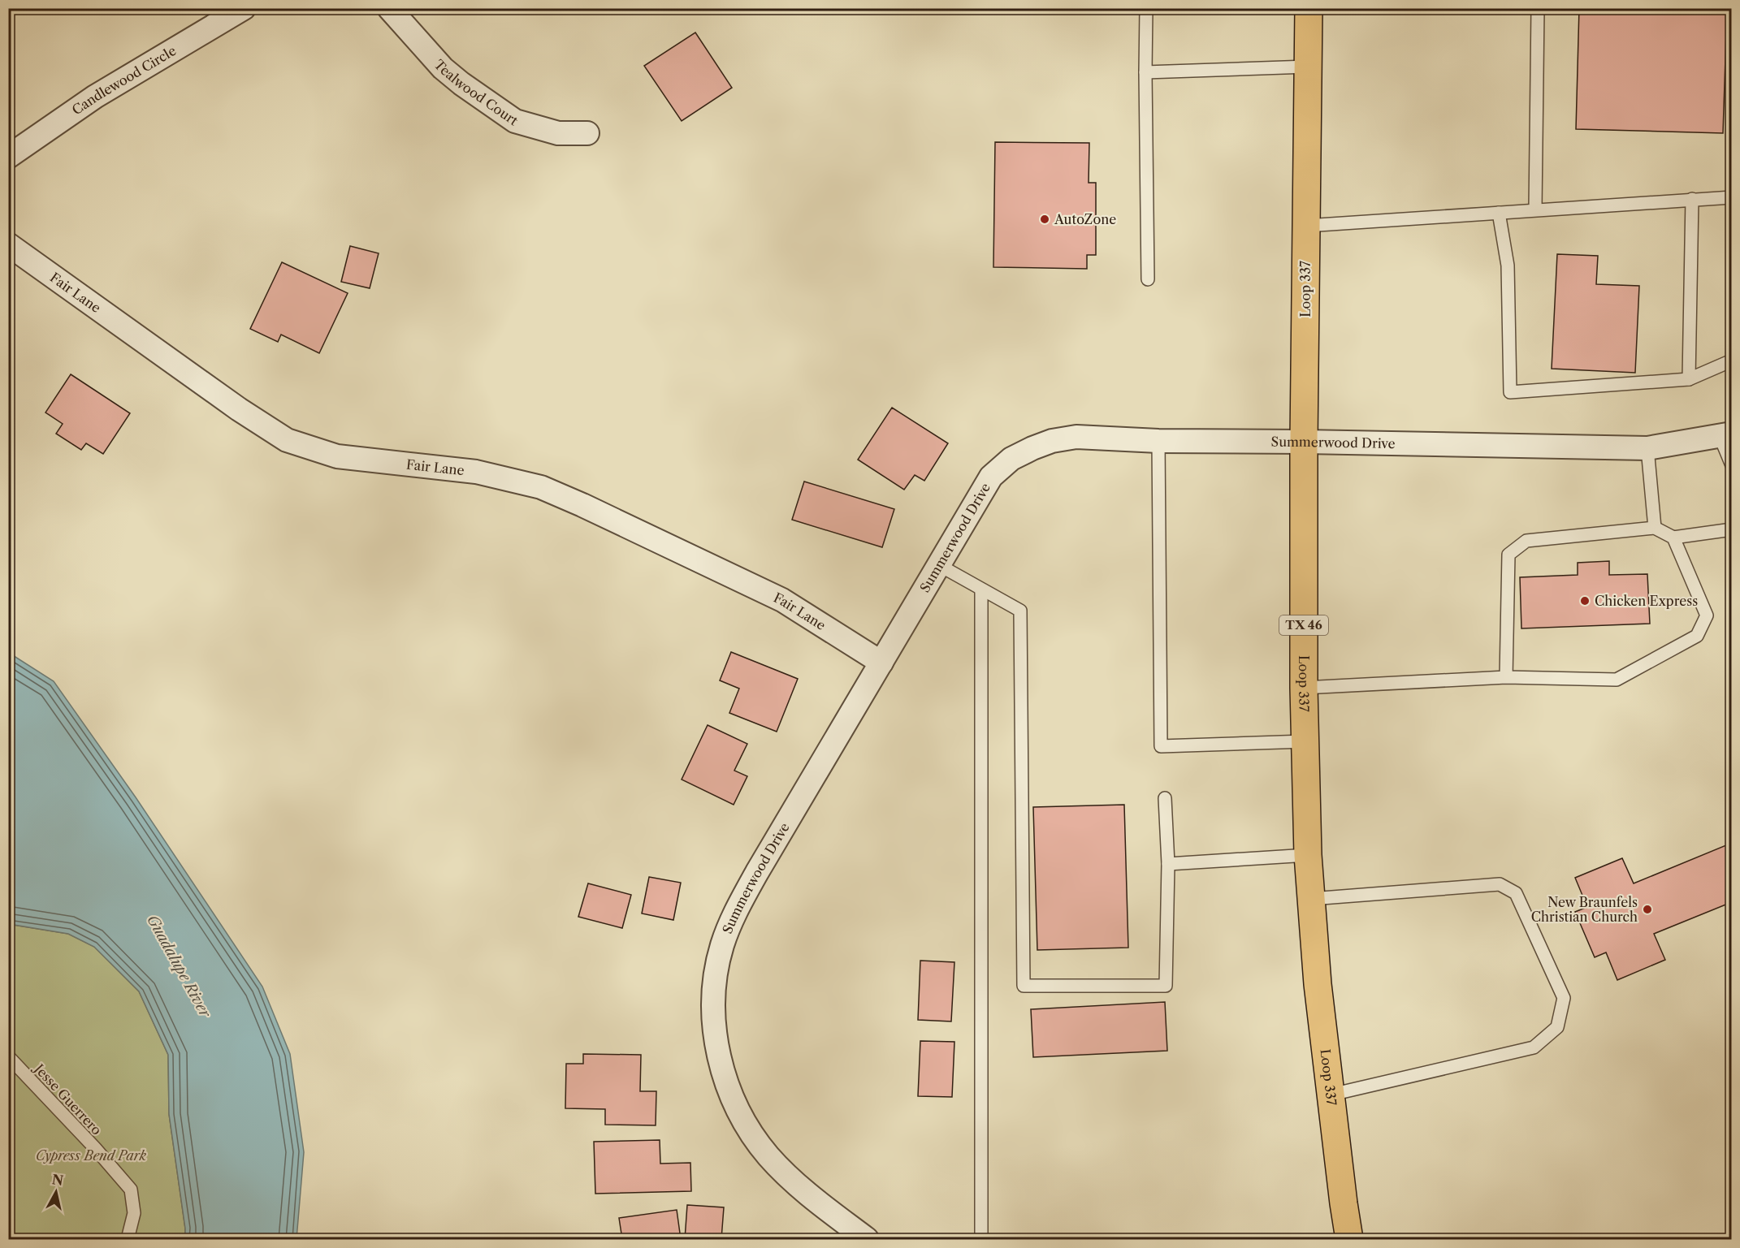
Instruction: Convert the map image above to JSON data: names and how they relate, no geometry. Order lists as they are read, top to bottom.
{
  "streets": {
    "main road": ["Loop 337", "TX 46"],
    "street": [
      "Candlewood Circle",
      "Tealwood Court",
      "Fair Lane",
      "Summerwood Drive"
    ],
    "lane": ["Jesse Guerrero"]
  },
  "crossings": [
    ["Loop 337", "Summerwood Drive"],
    ["Fair Lane", "Summerwood Drive"]
  ],
  "water": ["Guadalupe River"],
  "parks": ["Cypress Bend Park"],
  "places": ["AutoZone", "Chicken Express", "New Braunfels Christian Church"],
  "north": "top"
}
